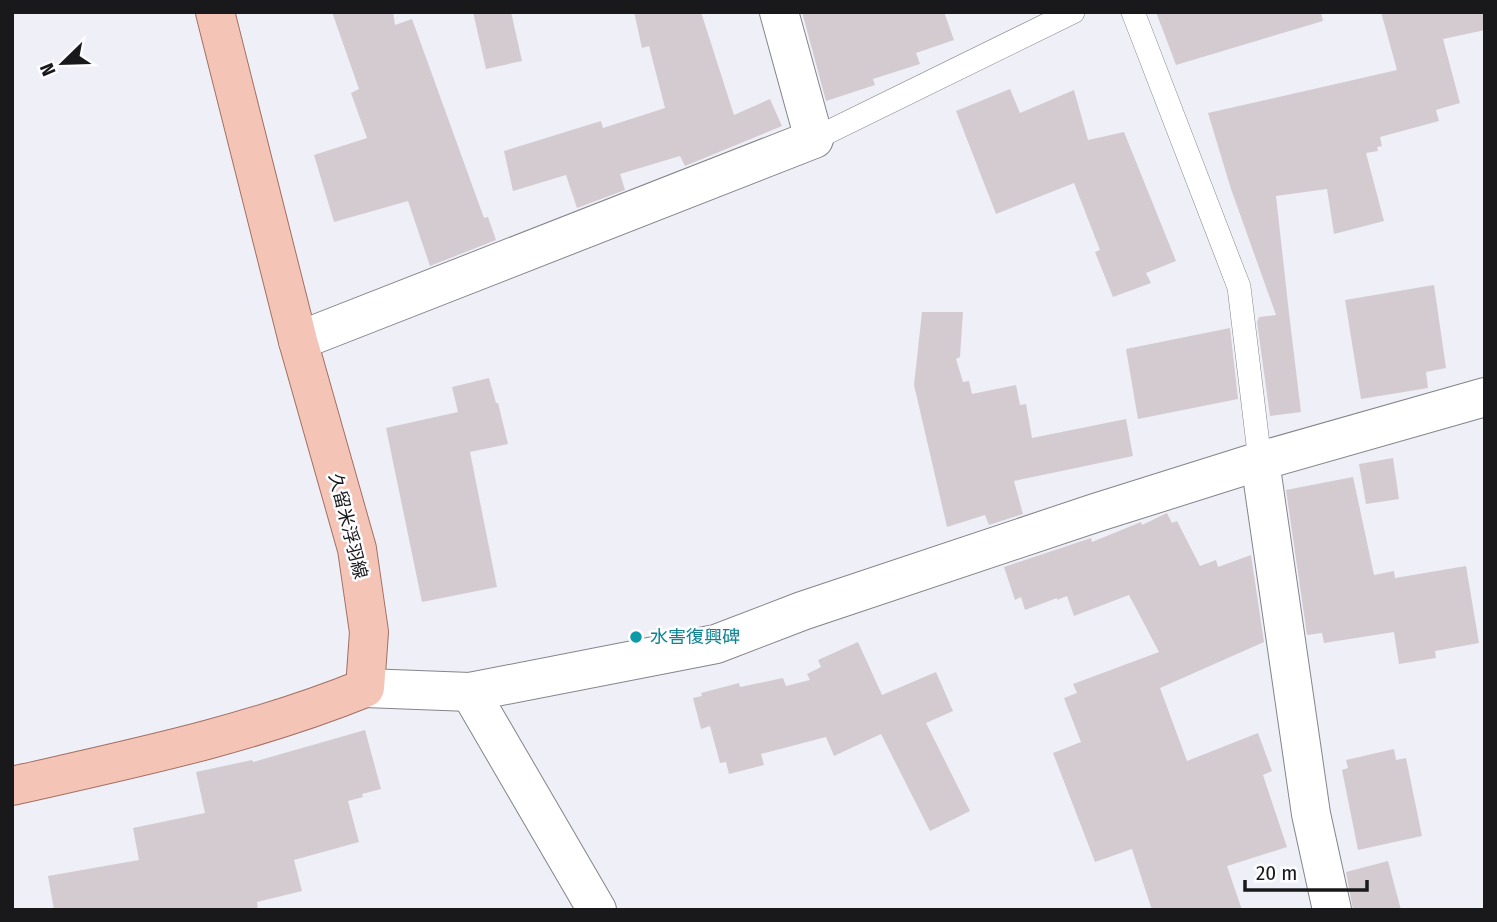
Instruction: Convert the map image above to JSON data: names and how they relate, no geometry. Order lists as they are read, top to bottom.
{
  "streets": {
    "main road": ["久留米浮羽線"]
  },
  "places": ["水害復興碑"],
  "scale_bar": "20 m",
  "north": "bottom left"
}
